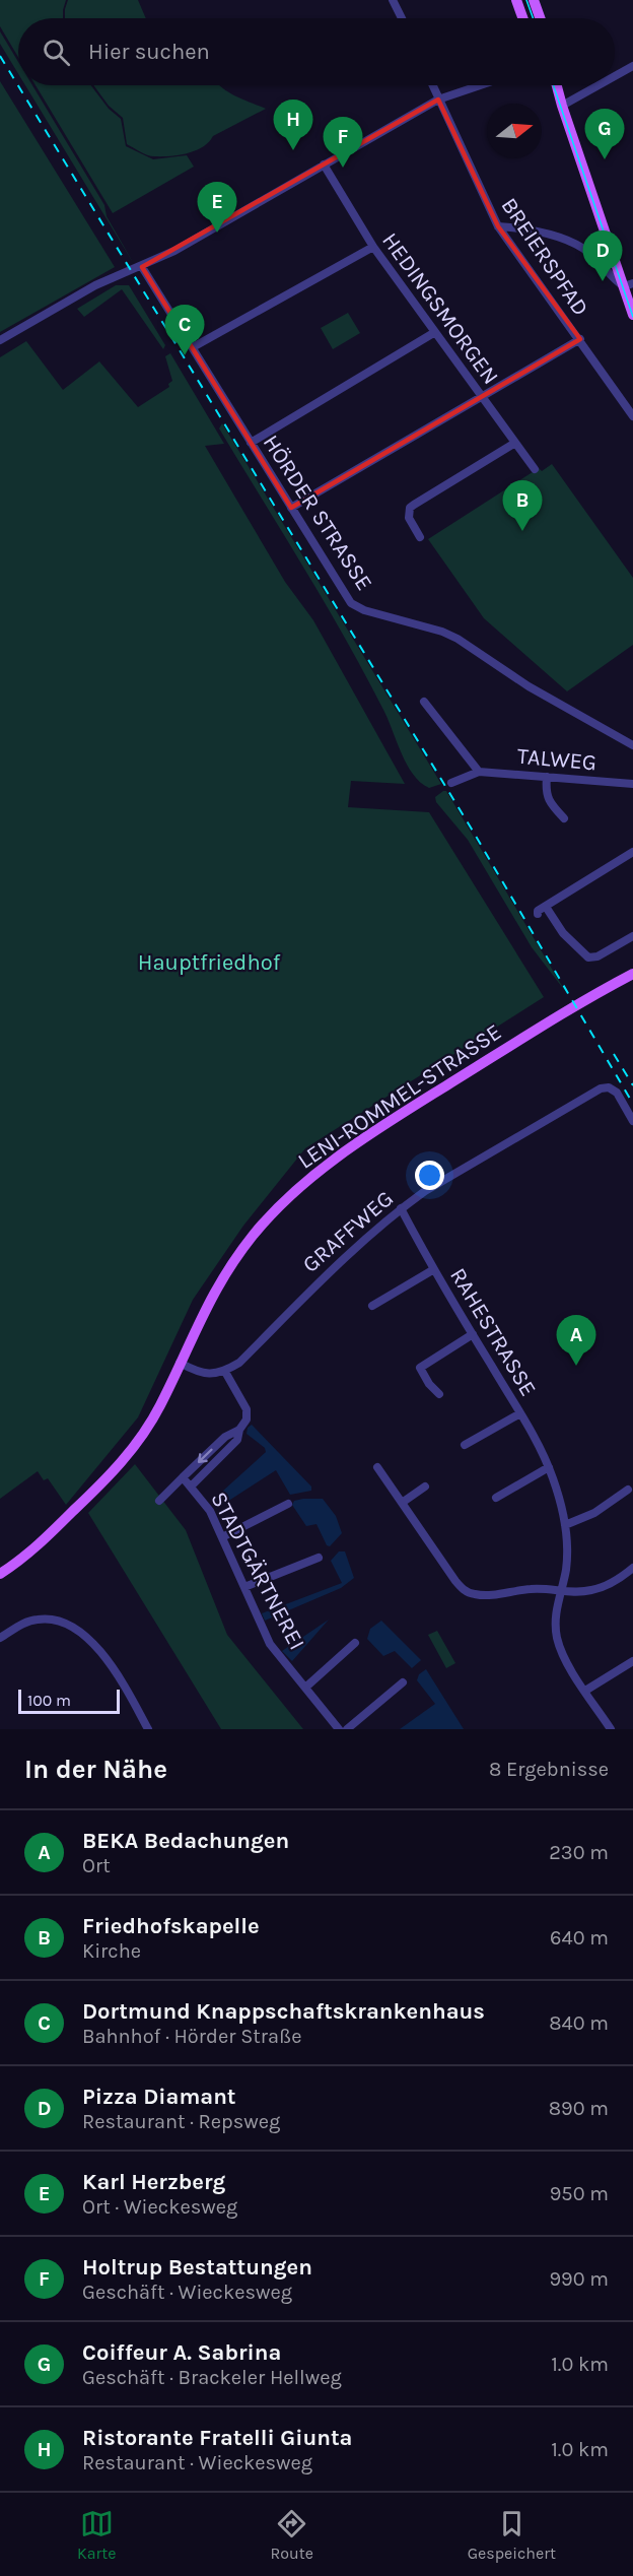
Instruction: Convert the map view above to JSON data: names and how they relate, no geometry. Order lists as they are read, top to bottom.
{
  "streets": {
    "main road": ["LENI-ROMMEL-STRASSE"],
    "street": [
      "BREIERSPFAD",
      "HEDINGSMORGEN",
      "HÖRDER STRASSE",
      "TALWEG",
      "GRAFFWEG",
      "RAHESTRASSE",
      "STADTGÄRTNEREI"
    ]
  },
  "crossings": [
    ["GRAFFWEG", "RAHESTRASSE"],
    ["GRAFFWEG", "STADTGÄRTNEREI"]
  ],
  "parks": ["Hauptfriedhof"],
  "scale_bar": "100 m",
  "north": "right",
  "page": {
    "search": "Hier suchen",
    "pins": [
      "H",
      "G",
      "F",
      "E",
      "D",
      "C",
      "B",
      "A"
    ],
    "scale": "100 m",
    "heading": ["In der Nähe", "8 Ergebnisse"],
    "list": [
      {
        "mark": "A",
        "name": "BEKA Bedachungen",
        "note": "Ort",
        "value": "230 m"
      },
      {
        "mark": "B",
        "name": "Friedhofskapelle",
        "note": "Kirche",
        "value": "640 m"
      },
      {
        "mark": "C",
        "name": "Dortmund Knappschaftskrankenhaus",
        "note": "Bahnhof · Hörder Straße",
        "value": "840 m"
      },
      {
        "mark": "D",
        "name": "Pizza Diamant",
        "note": "Restaurant · Repsweg",
        "value": "890 m"
      },
      {
        "mark": "E",
        "name": "Karl Herzberg",
        "note": "Ort · Wieckesweg",
        "value": "950 m"
      },
      {
        "mark": "F",
        "name": "Holtrup Bestattungen",
        "note": "Geschäft · Wieckesweg",
        "value": "990 m"
      },
      {
        "mark": "G",
        "name": "Coiffeur A. Sabrina",
        "note": "Geschäft · Brackeler Hellweg",
        "value": "1.0 km"
      },
      {
        "mark": "H",
        "name": "Ristorante Fratelli Giunta",
        "note": "Restaurant · Wieckesweg",
        "value": "1.0 km"
      }
    ],
    "nav": ["Karte", "Route", "Gespeichert"]
  }
}
